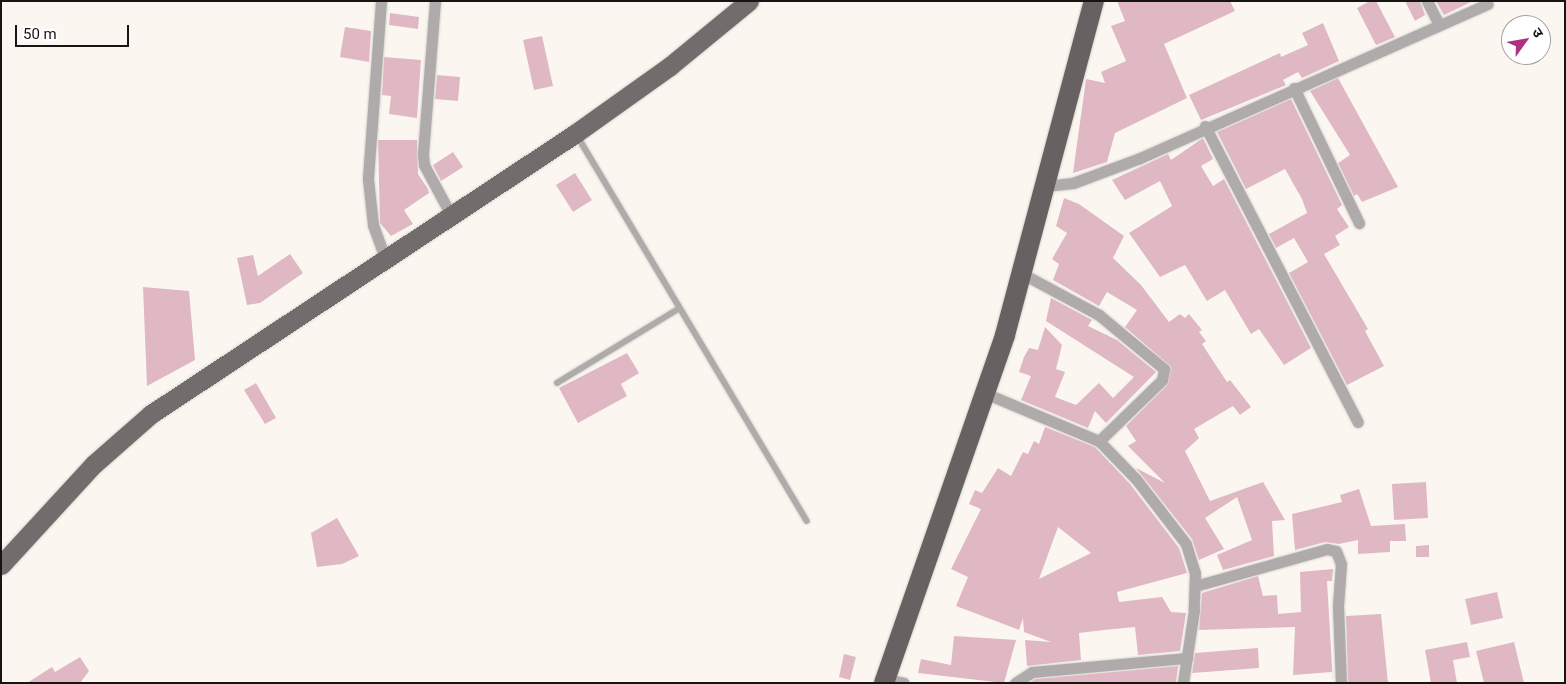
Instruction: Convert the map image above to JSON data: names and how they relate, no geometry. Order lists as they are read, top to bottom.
{
  "scale_bar": "50 m",
  "north": "top right"
}
